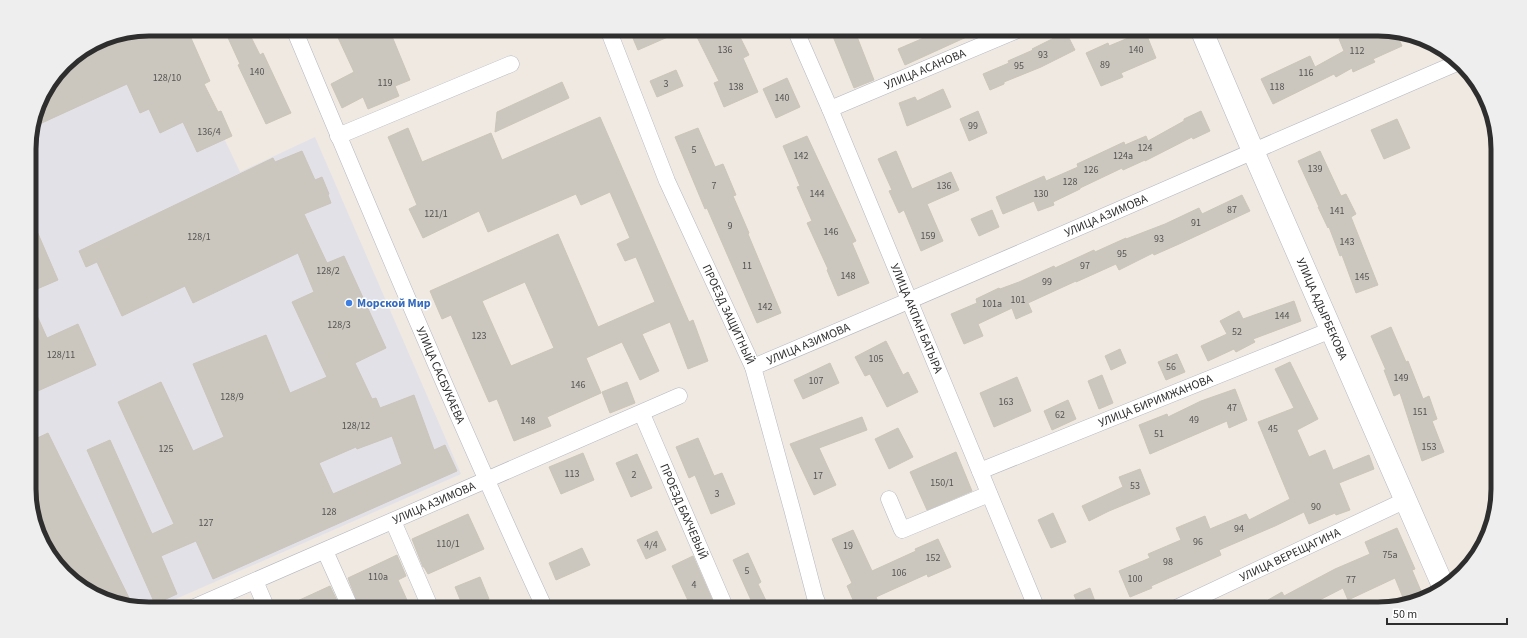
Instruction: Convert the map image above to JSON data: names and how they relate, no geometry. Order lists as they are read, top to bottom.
{
  "streets": {
    "main road": ["УЛИЦА АДЫРБЕКОВА"],
    "street": [
      "УЛИЦА АСАНОВА",
      "УЛИЦА АЗИМОВА",
      "ПРОЕЗД ЗАЩИТНЫЙ",
      "УЛИЦА АКПАН БАТЫРА",
      "УЛИЦА САСБУКАЕВА",
      "УЛИЦА БИРИМЖАНОВА",
      "ПРОЕЗД БАХЧЕВЫЙ",
      "УЛИЦА ВЕРЕЩАГИНА"
    ]
  },
  "crossings": [
    ["УЛИЦА АСАНОВА", "УЛИЦА АКПАН БАТЫРА"],
    ["УЛИЦА АЗИМОВА", "УЛИЦА АДЫРБЕКОВА"],
    ["УЛИЦА АЗИМОВА", "ПРОЕЗД ЗАЩИТНЫЙ"],
    ["УЛИЦА АЗИМОВА", "УЛИЦА АКПАН БАТЫРА"],
    ["УЛИЦА АЗИМОВА", "УЛИЦА САСБУКАЕВА"],
    ["УЛИЦА АЗИМОВА", "ПРОЕЗД БАХЧЕВЫЙ"],
    ["УЛИЦА АДЫРБЕКОВА", "УЛИЦА БИРИМЖАНОВА"],
    ["УЛИЦА АДЫРБЕКОВА", "УЛИЦА ВЕРЕЩАГИНА"],
    ["УЛИЦА АКПАН БАТЫРА", "УЛИЦА БИРИМЖАНОВА"]
  ],
  "places": ["Морской Мир"],
  "house_numbers": [
    "136",
    "140",
    "112",
    "93",
    "89",
    "95",
    "140",
    "116",
    "128/10",
    "119",
    "3",
    "138",
    "118",
    "140",
    "99",
    "136/4",
    "124",
    "5",
    "142",
    "124а",
    "139",
    "126",
    "128",
    "7",
    "136",
    "144",
    "130",
    "87",
    "141",
    "121/1",
    "91",
    "9",
    "146",
    "159",
    "128/1",
    "93",
    "143",
    "95",
    "11",
    "97",
    "128/2",
    "148",
    "145",
    "99",
    "101",
    "101а",
    "142",
    "144",
    "128/3",
    "52",
    "123",
    "128/11",
    "105",
    "56",
    "149",
    "107",
    "146",
    "128/9",
    "163",
    "47",
    "151",
    "62",
    "49",
    "148",
    "128/12",
    "45",
    "51",
    "153",
    "125",
    "113",
    "2",
    "17",
    "150/1",
    "53",
    "3",
    "90",
    "128",
    "127",
    "94",
    "96",
    "110/1",
    "4/4",
    "19",
    "75а",
    "152",
    "98",
    "5",
    "106",
    "110а",
    "100",
    "77",
    "4"
  ],
  "scale_bar": "50 m"
}
